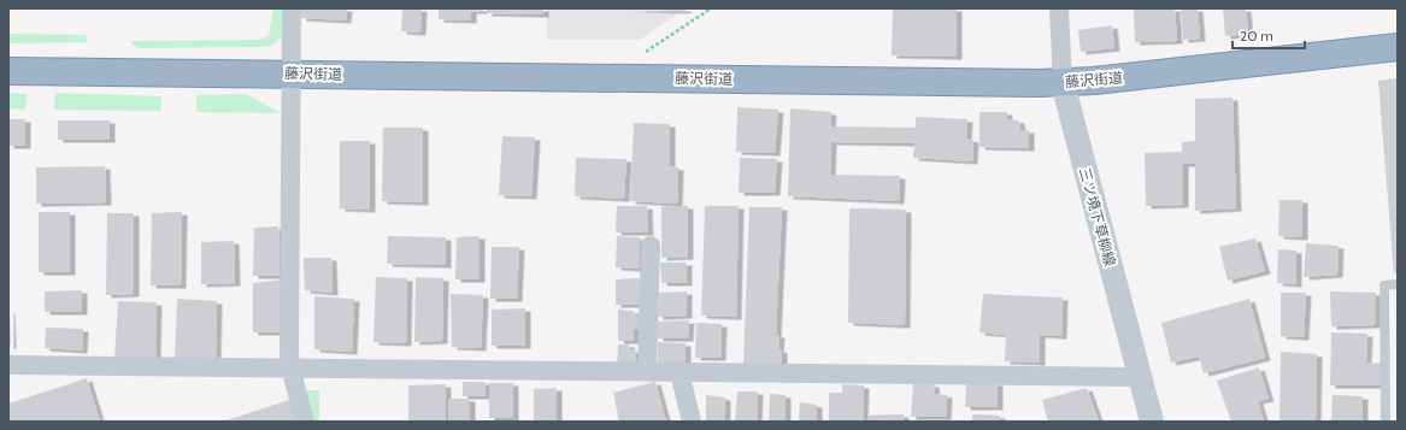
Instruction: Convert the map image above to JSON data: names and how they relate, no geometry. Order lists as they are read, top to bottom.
{
  "streets": {
    "highway": ["藤沢街道"],
    "street": ["三ツ境下草柳線"]
  },
  "crossings": [
    ["藤沢街道", "三ツ境下草柳線"]
  ],
  "scale_bar": "20 m"
}
